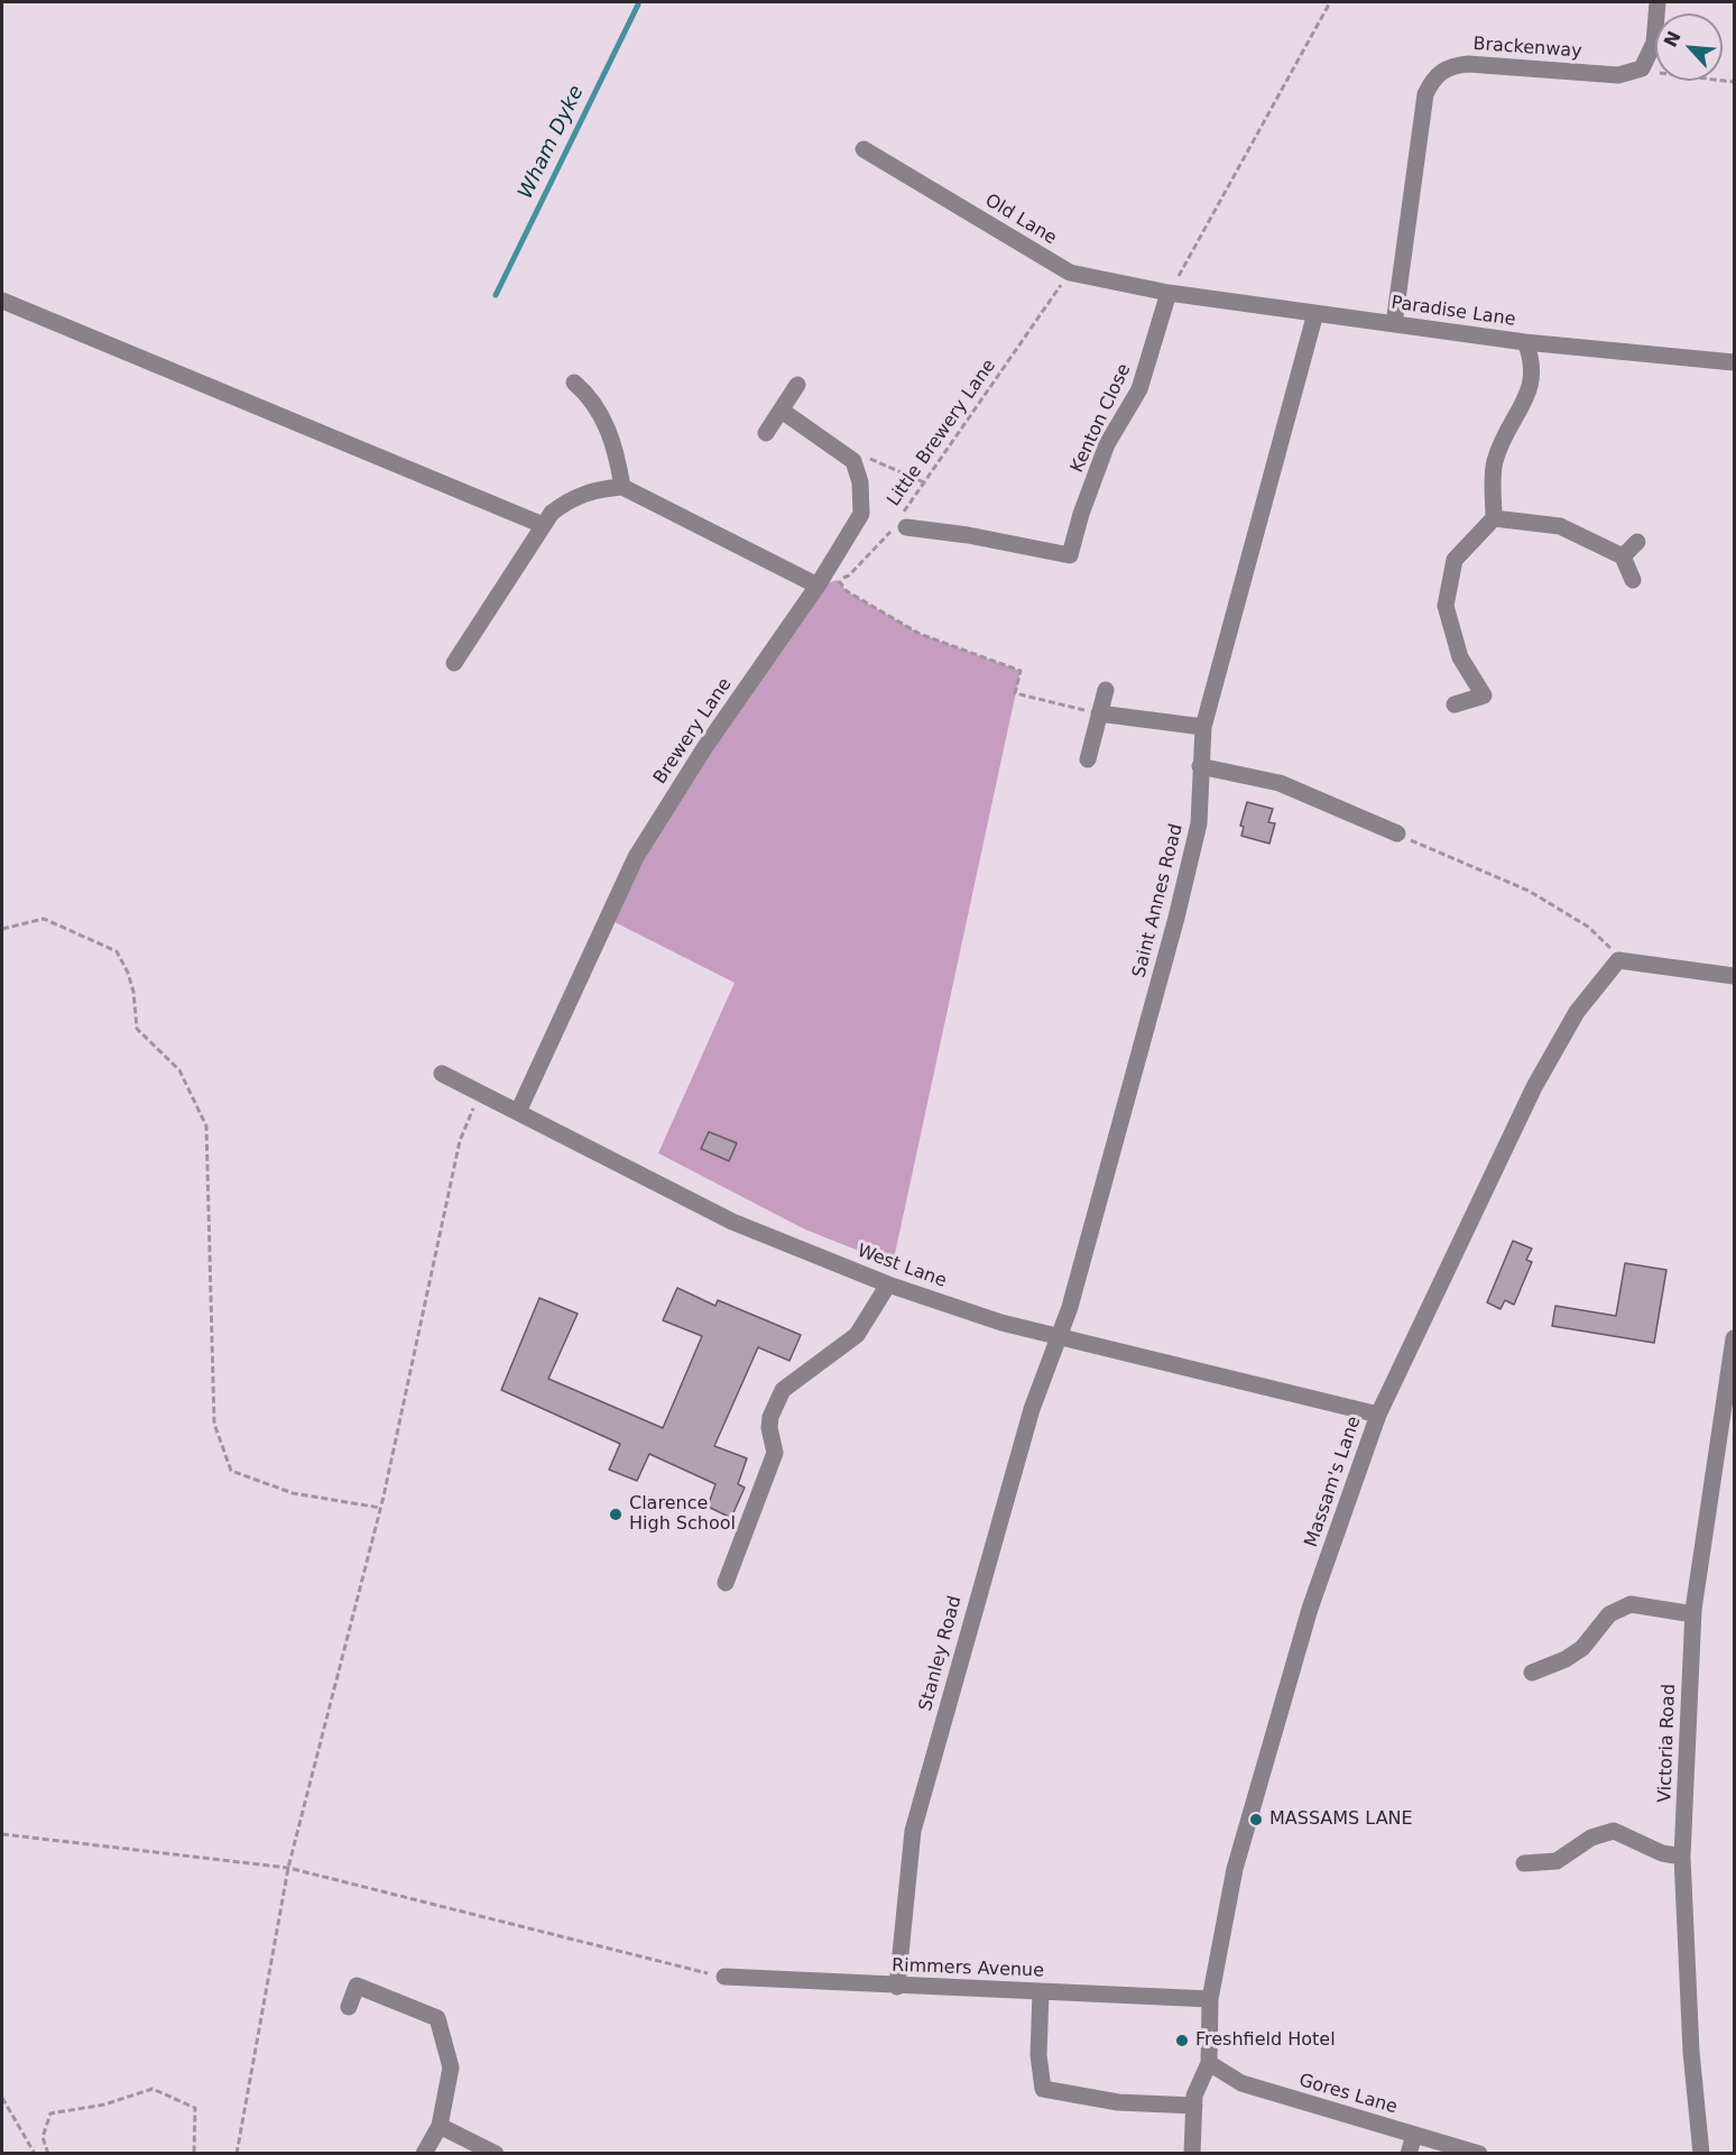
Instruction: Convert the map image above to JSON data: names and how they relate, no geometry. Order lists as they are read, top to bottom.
{
  "streets": {
    "street": [
      "Brackenway",
      "Old Lane",
      "Paradise Lane",
      "Kenton Close",
      "Brewery Lane",
      "Saint Annes Road",
      "West Lane",
      "Massam's Lane",
      "Stanley Road",
      "Victoria Road",
      "Rimmers Avenue",
      "Gores Lane"
    ],
    "path": ["Little Brewery Lane"]
  },
  "crossings": [
    ["Brackenway", "Paradise Lane"],
    ["Old Lane", "Paradise Lane"],
    ["Old Lane", "Kenton Close"],
    ["Old Lane", "Little Brewery Lane"],
    ["Paradise Lane", "Kenton Close"],
    ["Paradise Lane", "Saint Annes Road"],
    ["Kenton Close", "Little Brewery Lane"],
    ["Little Brewery Lane", "Brewery Lane"],
    ["Brewery Lane", "West Lane"],
    ["Saint Annes Road", "West Lane"],
    ["Saint Annes Road", "Stanley Road"],
    ["West Lane", "Massam's Lane"],
    ["West Lane", "Stanley Road"],
    ["Massam's Lane", "Rimmers Avenue"],
    ["Massam's Lane", "Gores Lane"],
    ["Stanley Road", "Rimmers Avenue"]
  ],
  "water": ["Wham Dyke"],
  "places": ["Clarence High School", "MASSAMS LANE", "Freshfield Hotel"],
  "north": "top left"
}
